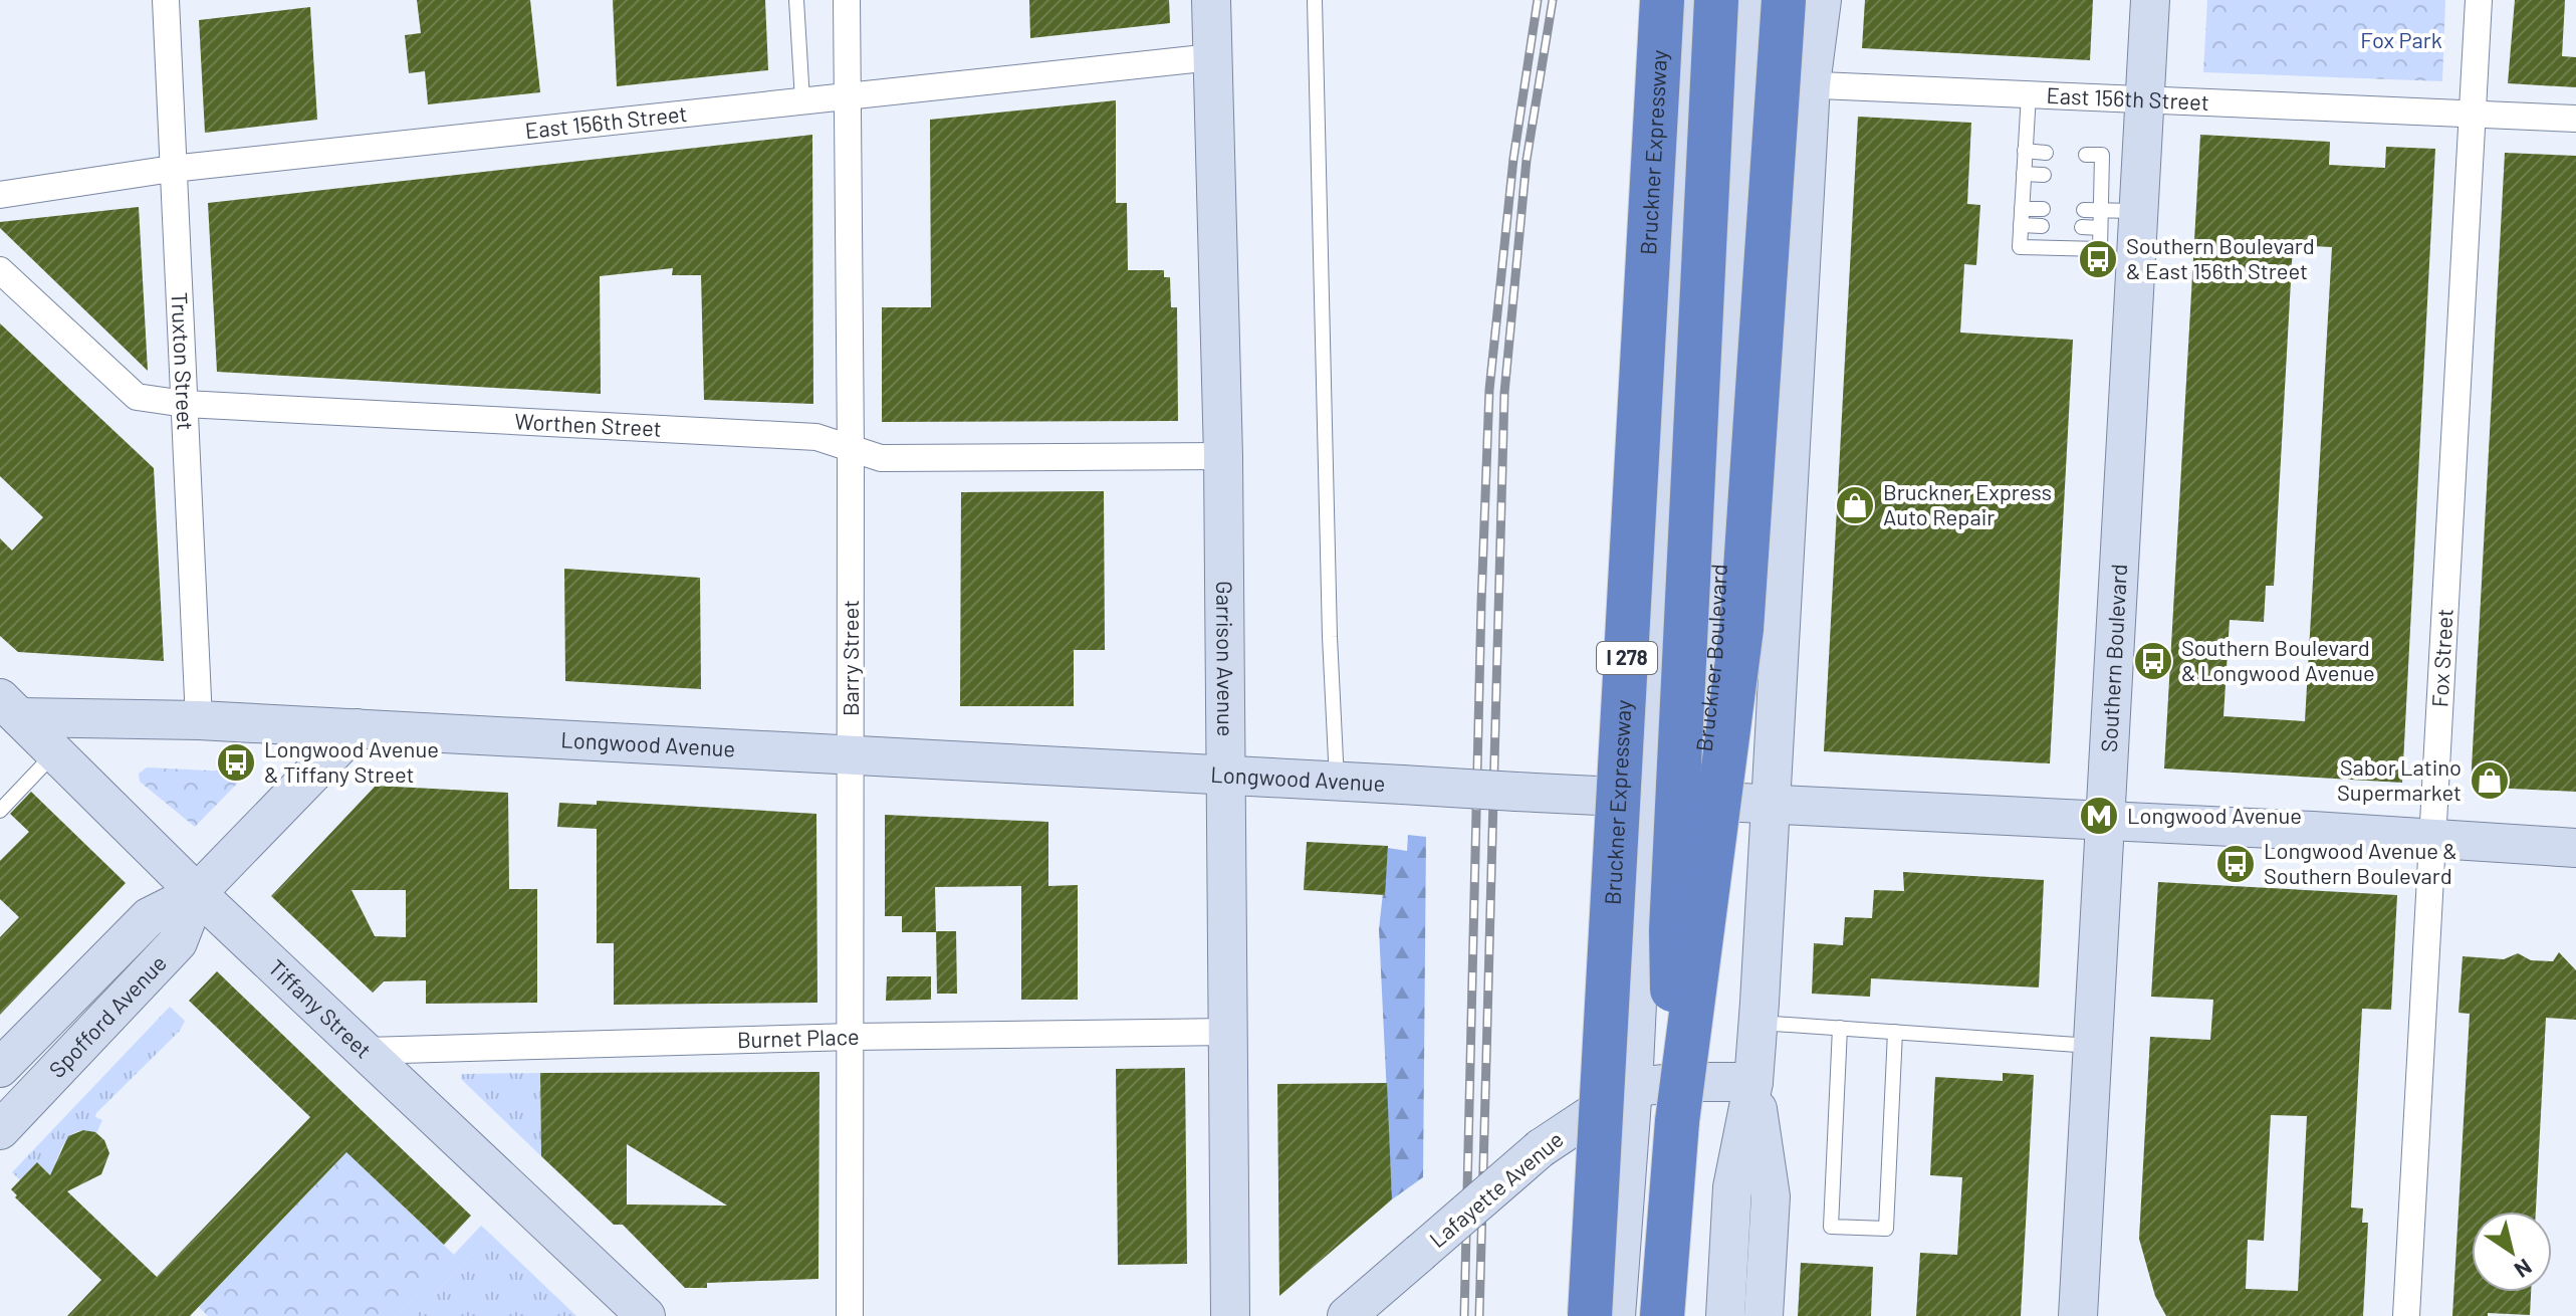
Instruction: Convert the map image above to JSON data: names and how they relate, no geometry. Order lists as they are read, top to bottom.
{
  "streets": {
    "highway": ["Bruckner Expressway", "I 278"],
    "main road": [
      "Garrison Avenue",
      "Bruckner Boulevard",
      "Southern Boulevard",
      "Longwood Avenue",
      "Tiffany Street",
      "Spofford Avenue",
      "Lafayette Avenue"
    ],
    "street": [
      "East 156th Street",
      "Truxton Street",
      "Worthen Street",
      "Barry Street",
      "Fox Street",
      "Burnet Place"
    ]
  },
  "crossings": [
    ["East 156th Street", "Truxton Street"],
    ["East 156th Street", "Barry Street"],
    ["East 156th Street", "Garrison Avenue"],
    ["East 156th Street", "Bruckner Boulevard"],
    ["East 156th Street", "Southern Boulevard"],
    ["East 156th Street", "Fox Street"],
    ["Truxton Street", "Worthen Street"],
    ["Truxton Street", "Longwood Avenue"],
    ["Worthen Street", "Barry Street"],
    ["Worthen Street", "Garrison Avenue"],
    ["Barry Street", "Longwood Avenue"],
    ["Barry Street", "Burnet Place"],
    ["Garrison Avenue", "Longwood Avenue"],
    ["Garrison Avenue", "Burnet Place"],
    ["I 278", "Bruckner Boulevard"],
    ["I 278", "Lafayette Avenue"],
    ["Bruckner Boulevard", "Longwood Avenue"],
    ["Bruckner Boulevard", "Lafayette Avenue"],
    ["Southern Boulevard", "Longwood Avenue"],
    ["Fox Street", "Longwood Avenue"],
    ["Longwood Avenue", "Tiffany Street"],
    ["Longwood Avenue", "Spofford Avenue"],
    ["Tiffany Street", "Spofford Avenue"],
    ["Tiffany Street", "Burnet Place"]
  ],
  "parks": ["Fox Park"],
  "places": {
    "bus stop": [
      "Southern Boulevard & East 156th Street",
      "Southern Boulevard & Longwood Avenue",
      "Longwood Avenue & Tiffany Street",
      "Longwood Avenue & Southern Boulevard"
    ],
    "shop": ["Bruckner Express Auto Repair", "Sabor Latino Supermarket"],
    "metro station": ["Longwood Avenue"]
  },
  "north": "bottom right"
}
